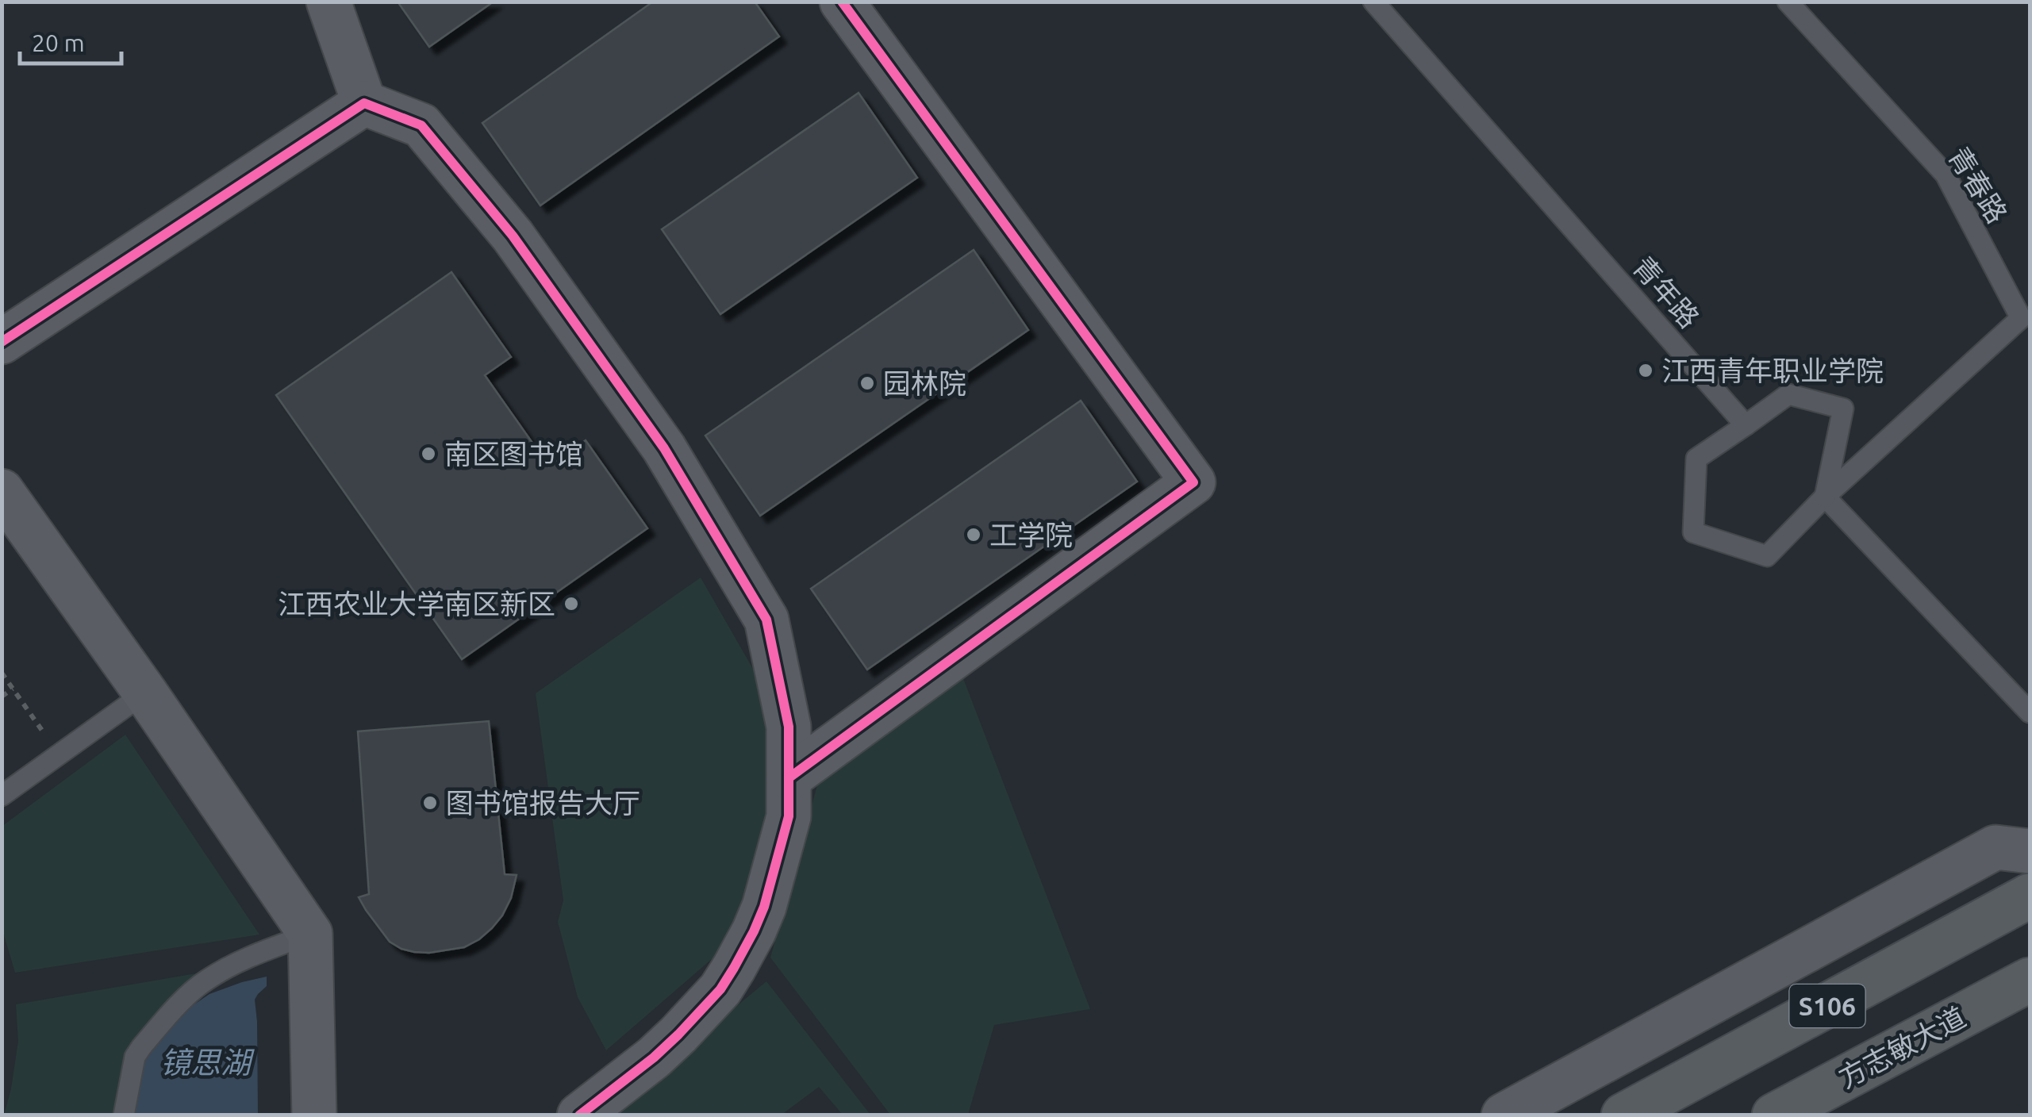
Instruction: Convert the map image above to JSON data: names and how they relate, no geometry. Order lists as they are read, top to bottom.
{
  "streets": {
    "main road": ["S106", "方志敏大道"],
    "lane": ["青春路", "青年路"]
  },
  "water": ["镜思湖"],
  "places": [
    "江西青年职业学院",
    "园林院",
    "南区图书馆",
    "工学院",
    "江西农业大学南区新区",
    "图书馆报告大厅"
  ],
  "scale_bar": "20 m"
}
